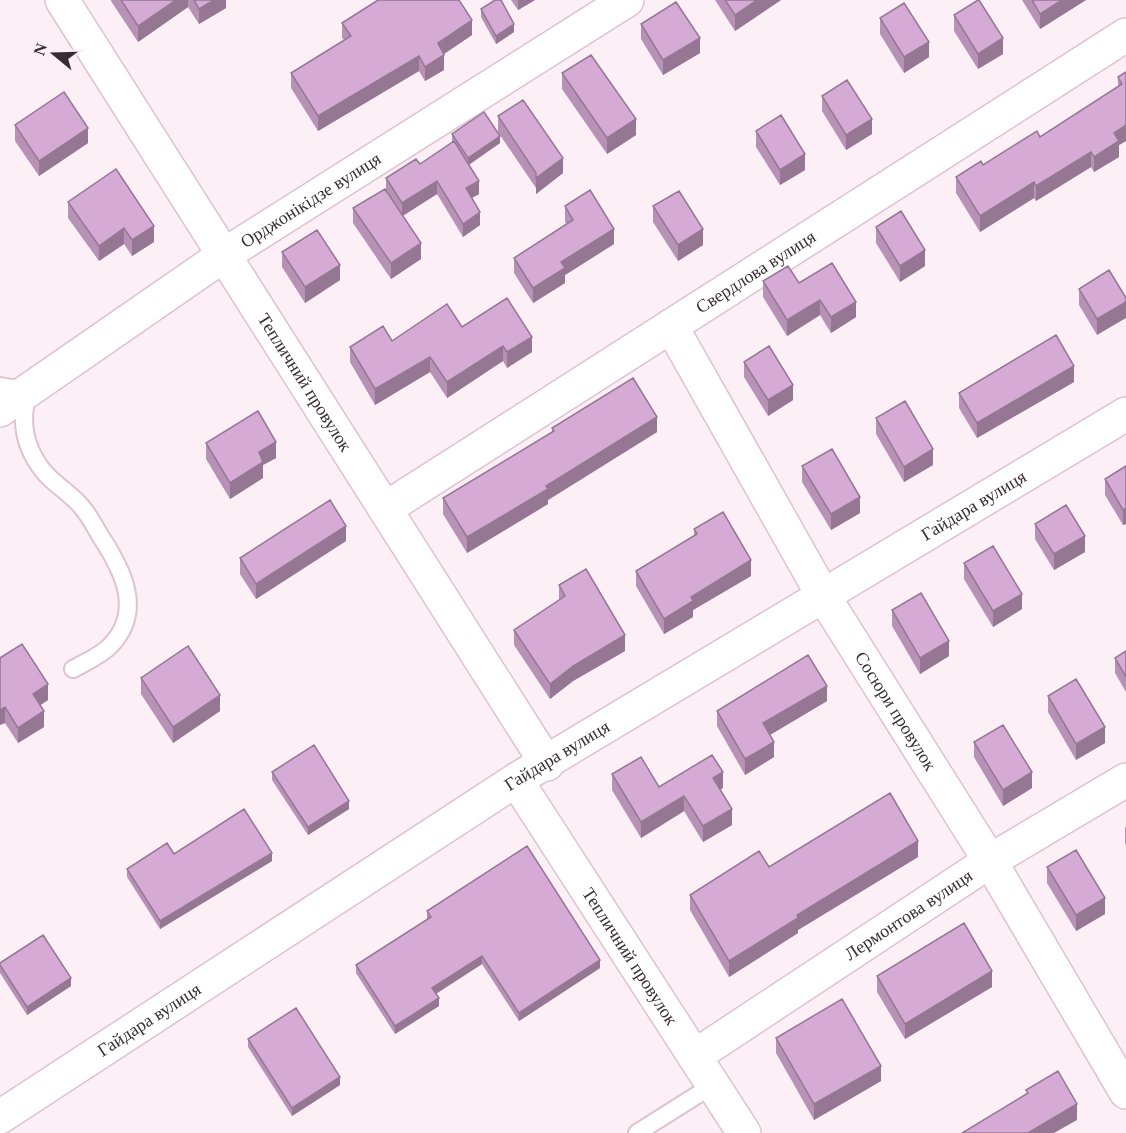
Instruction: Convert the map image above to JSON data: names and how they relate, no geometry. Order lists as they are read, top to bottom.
{
  "streets": {
    "street": [
      "Орджонікідзе вулиця",
      "Свердлова вулиця",
      "Тепличний провулок",
      "Гайдара вулиця",
      "Сосюри провулок",
      "Лермонтова вулиця"
    ]
  },
  "crossings": [
    ["Орджонікідзе вулиця", "Тепличний провулок"],
    ["Свердлова вулиця", "Тепличний провулок"],
    ["Свердлова вулиця", "Сосюри провулок"],
    ["Тепличний провулок", "Гайдара вулиця"],
    ["Тепличний провулок", "Лермонтова вулиця"],
    ["Гайдара вулиця", "Сосюри провулок"],
    ["Сосюри провулок", "Лермонтова вулиця"]
  ],
  "north": "left"
}
